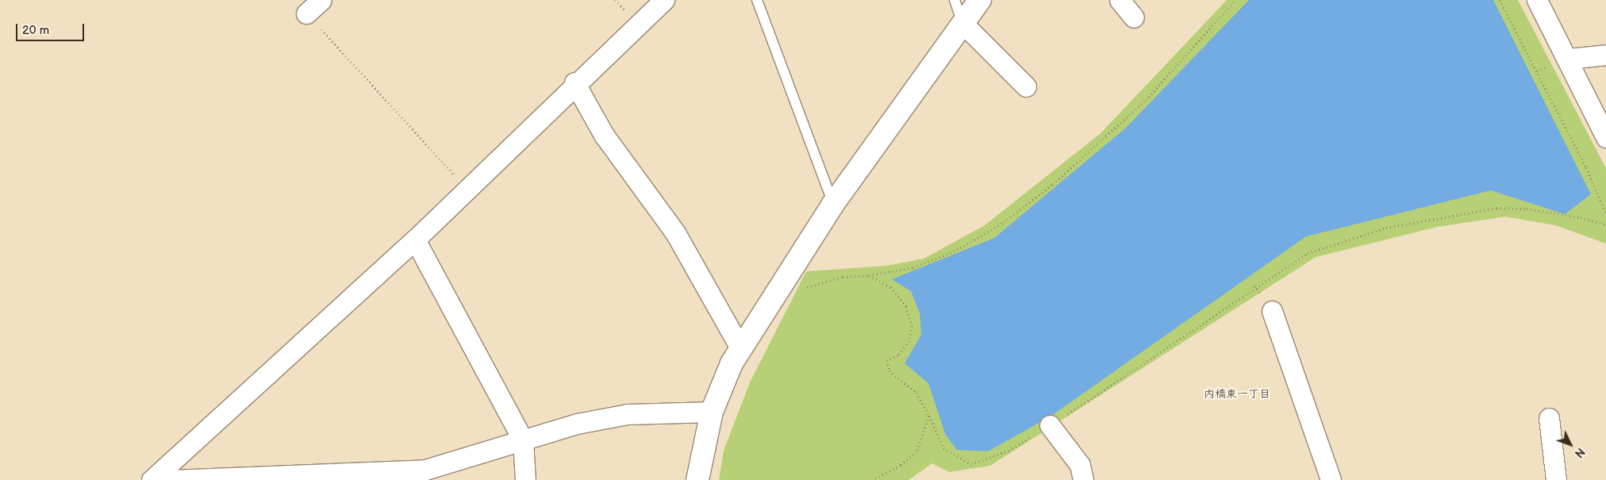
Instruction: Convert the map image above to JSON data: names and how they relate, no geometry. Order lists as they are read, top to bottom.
{
  "districts": ["内橋東一丁目"],
  "scale_bar": "20 m",
  "north": "bottom right"
}
